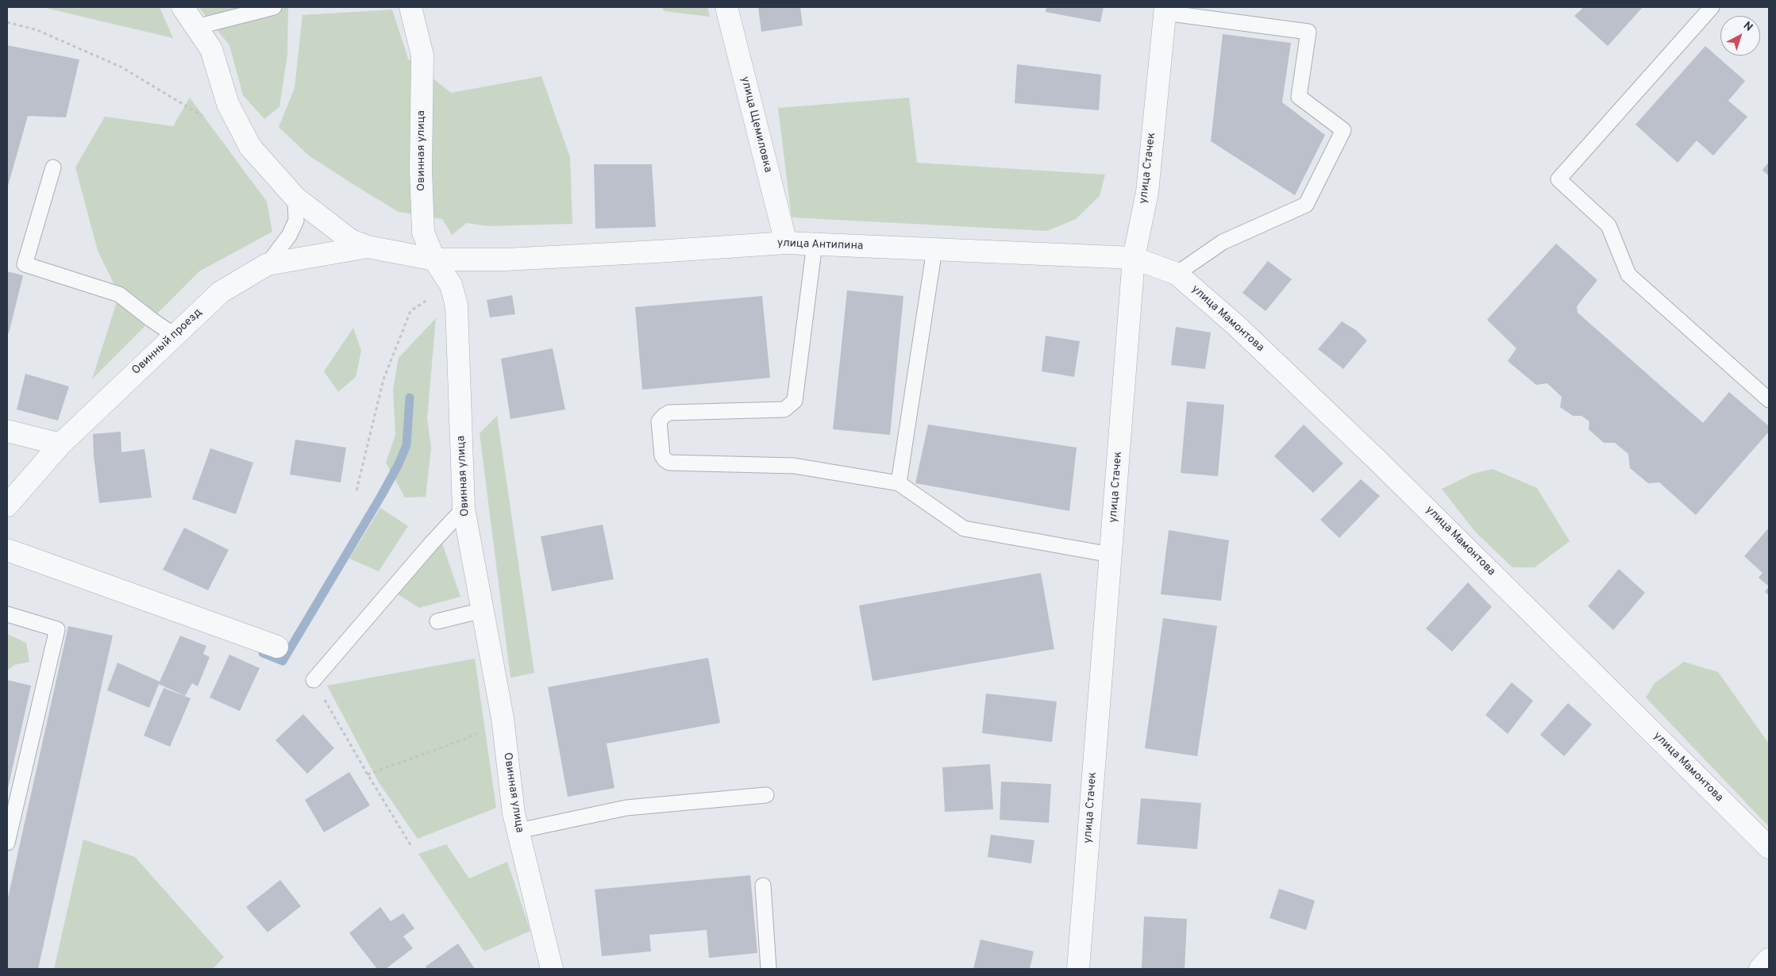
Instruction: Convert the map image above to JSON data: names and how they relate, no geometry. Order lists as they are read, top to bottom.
{
  "streets": {
    "street": [
      "улица Щемиловка",
      "Овинная улица",
      "улица Стачек",
      "улица Антипина",
      "улица Мамонтова",
      "Овинный проезд"
    ]
  },
  "crossings": [
    ["улица Щемиловка", "улица Антипина"],
    ["Овинная улица", "улица Антипина"],
    ["улица Стачек", "улица Антипина"],
    ["улица Стачек", "улица Мамонтова"],
    ["улица Антипина", "улица Мамонтова"],
    ["улица Антипина", "Овинный проезд"]
  ],
  "north": "top right"
}
